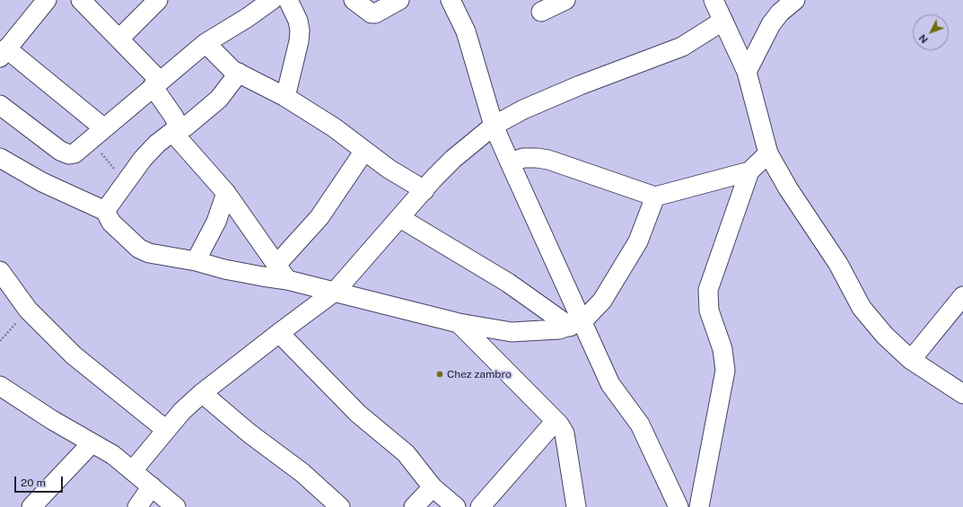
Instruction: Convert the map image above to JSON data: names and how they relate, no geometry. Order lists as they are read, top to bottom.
{
  "places": ["Chez zambro"],
  "scale_bar": "20 m",
  "north": "bottom left"
}
